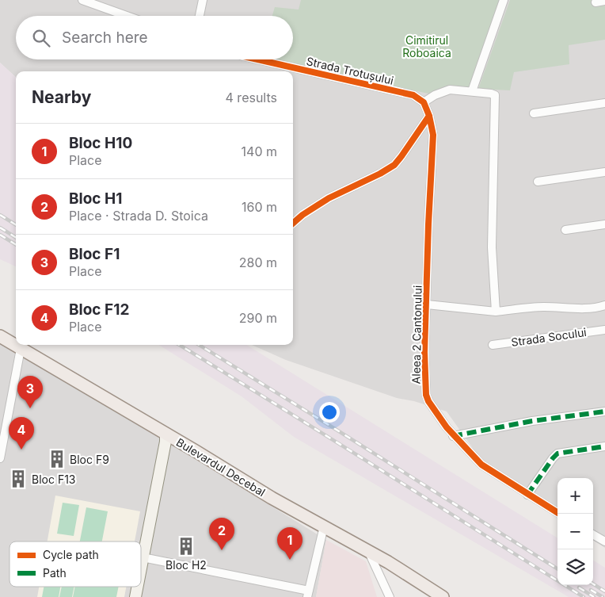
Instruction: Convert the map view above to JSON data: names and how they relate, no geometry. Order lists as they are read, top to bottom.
{
  "streets": {
    "main road": ["Bulevardul Decebal"],
    "street": ["Strada Trotușului", "Aleea 2 Cantonului", "Strada Socului"]
  },
  "parks": ["Cimitirul Roboaica"],
  "places": {
    "building": ["Bloc F9", "Bloc F13", "Bloc H2"]
  },
  "legend": ["Cycle path", "Path"],
  "page": {
    "search": "Search here",
    "heading": ["Nearby", "4 results"],
    "list": [
      {
        "mark": "1",
        "name": "Bloc H10",
        "note": "Place",
        "value": "140 m"
      },
      {
        "mark": "2",
        "name": "Bloc H1",
        "note": "Place · Strada D. Stoica",
        "value": "160 m"
      },
      {
        "mark": "3",
        "name": "Bloc F1",
        "note": "Place",
        "value": "280 m"
      },
      {
        "mark": "4",
        "name": "Bloc F12",
        "note": "Place",
        "value": "290 m"
      }
    ],
    "pins": [
      "3",
      "4",
      "2",
      "1"
    ],
    "map_buttons": ["+", "−"]
  }
}
